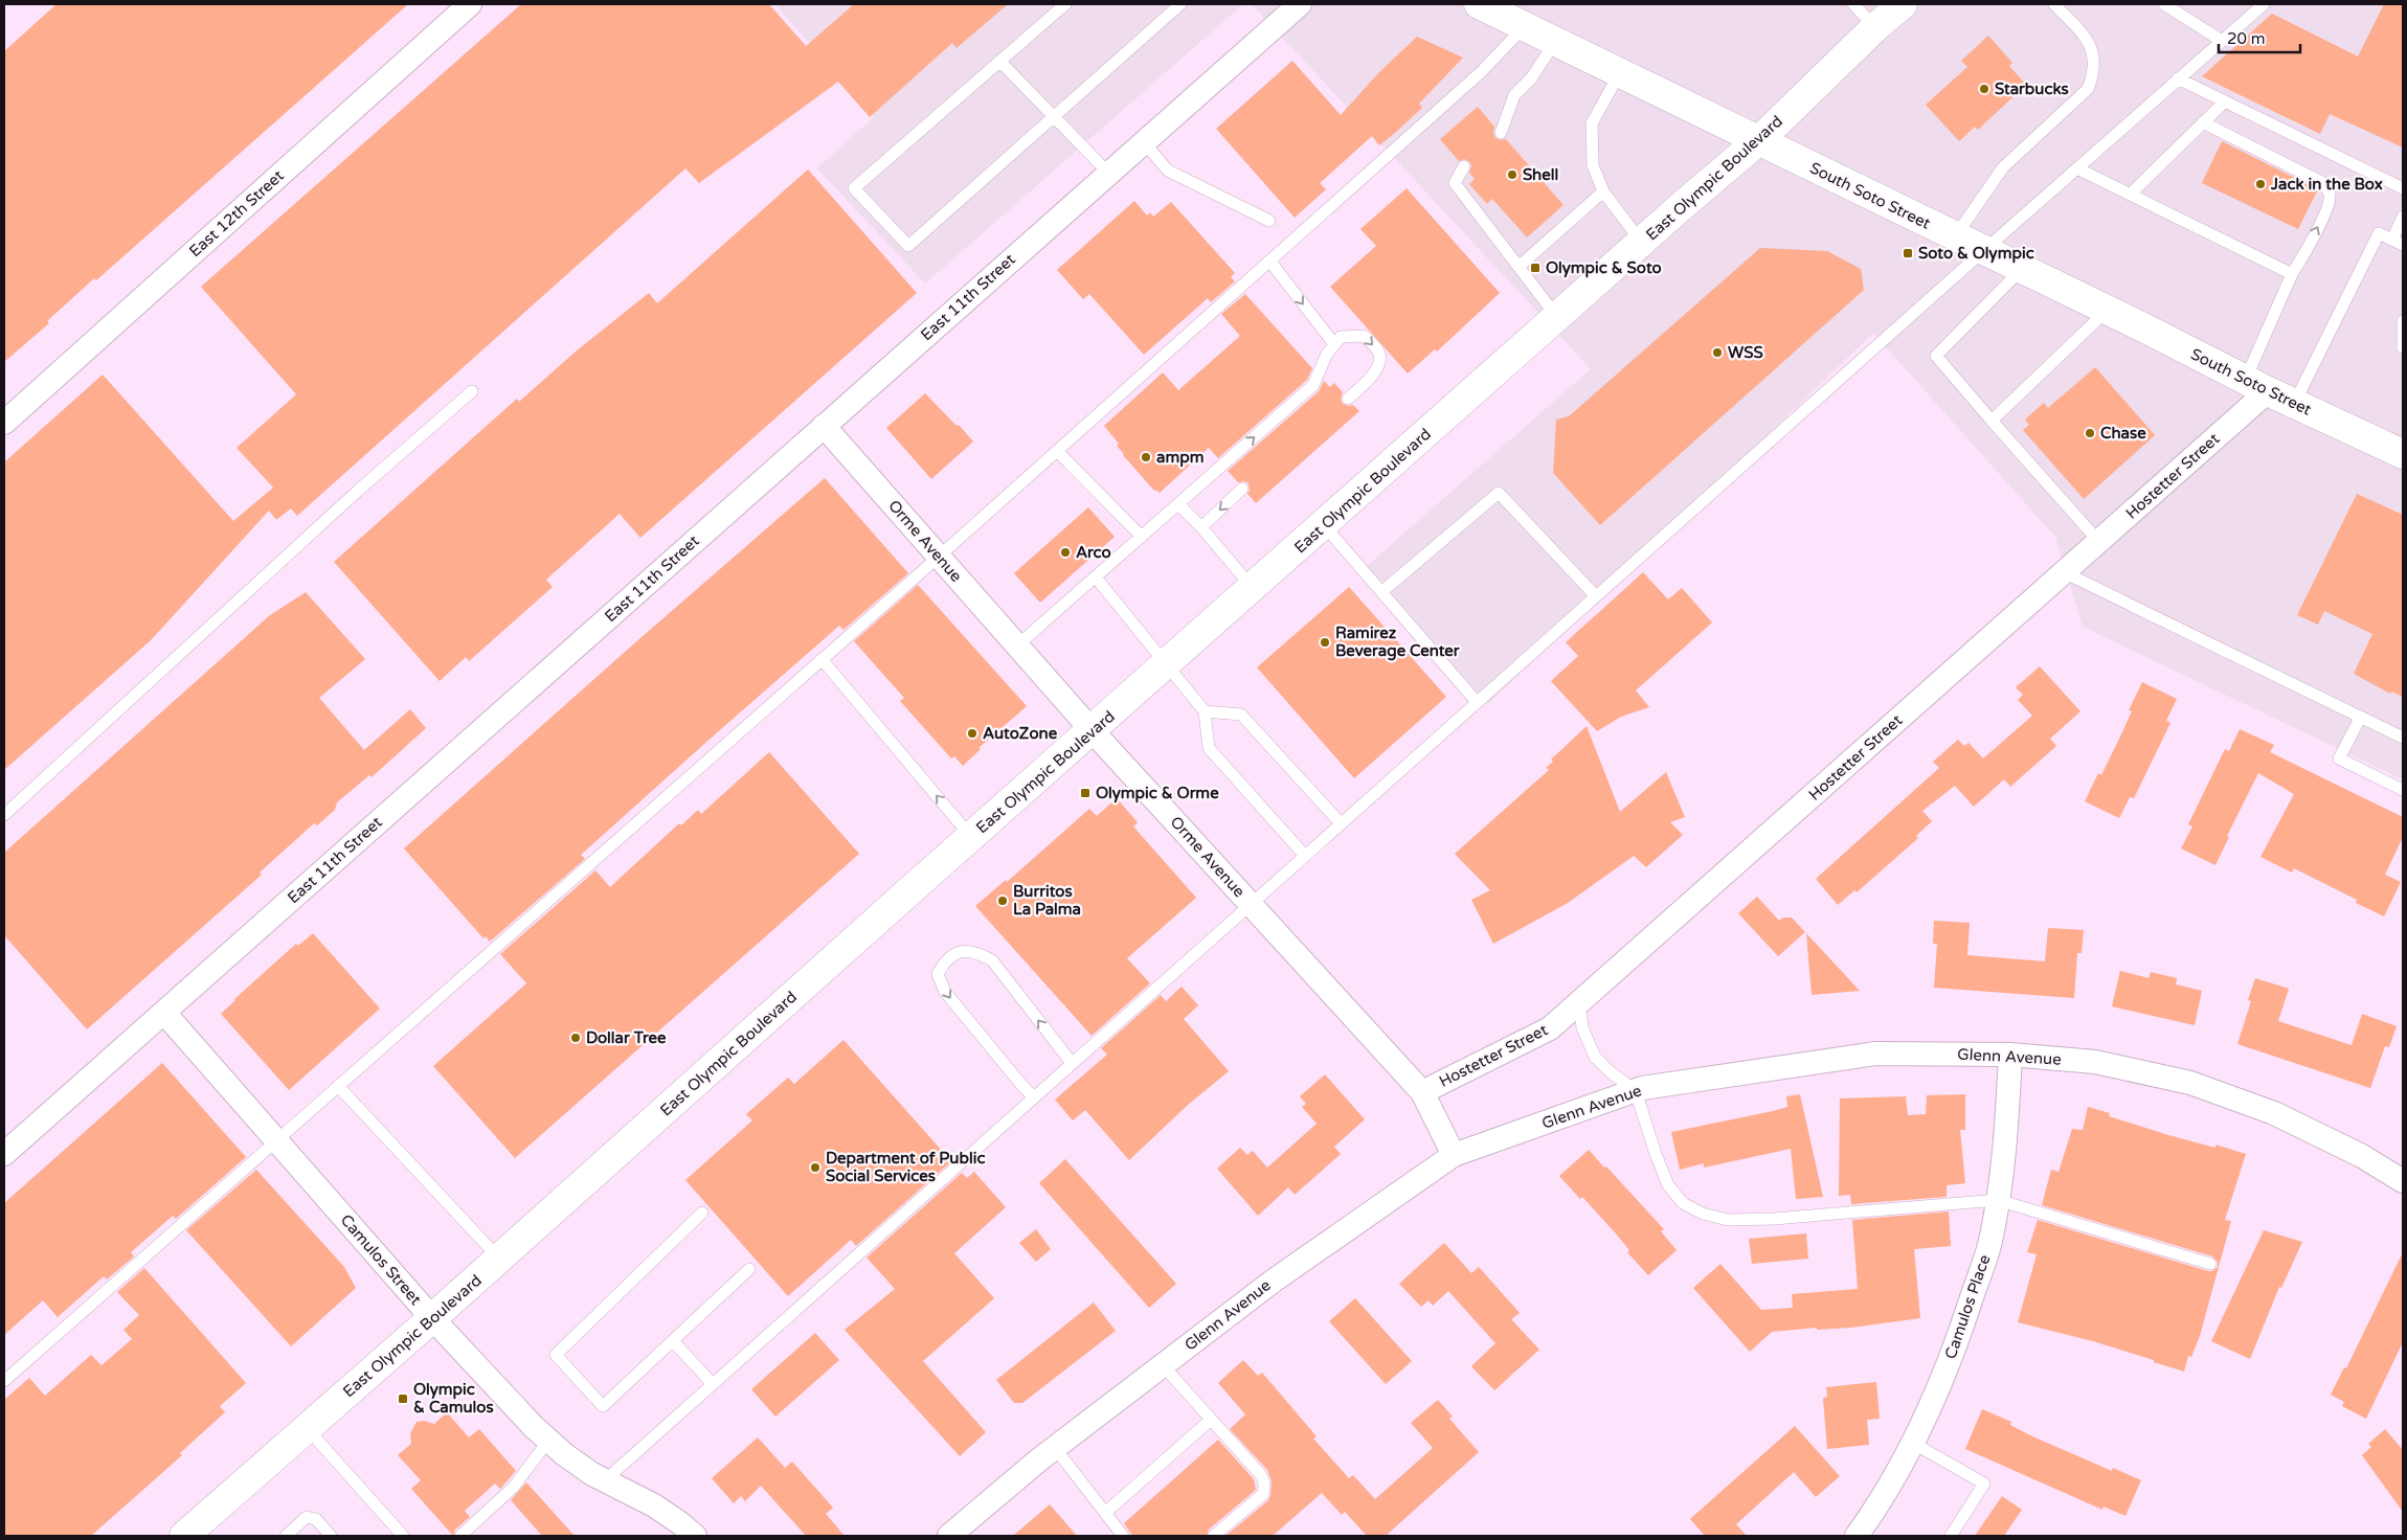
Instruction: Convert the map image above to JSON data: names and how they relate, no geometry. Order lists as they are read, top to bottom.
{
  "streets": {
    "main road": ["East Olympic Boulevard", "South Soto Street"],
    "street": [
      "East 12th Street",
      "East 11th Street",
      "Hostetter Street",
      "Orme Avenue",
      "Glenn Avenue",
      "Camulos Street",
      "Camulos Place"
    ]
  },
  "crossings": [
    ["East Olympic Boulevard", "South Soto Street"],
    ["East Olympic Boulevard", "Orme Avenue"],
    ["East Olympic Boulevard", "Camulos Street"],
    ["South Soto Street", "Hostetter Street"],
    ["East 11th Street", "Orme Avenue"],
    ["East 11th Street", "Camulos Street"],
    ["Hostetter Street", "Orme Avenue"],
    ["Orme Avenue", "Glenn Avenue"],
    ["Glenn Avenue", "Camulos Place"]
  ],
  "places": {
    "other": [
      "Starbucks",
      "Shell",
      "Jack in the Box",
      "WSS",
      "Chase",
      "ampm",
      "Arco",
      "Ramirez Beverage Center",
      "AutoZone",
      "Burritos La Palma",
      "Dollar Tree",
      "Department of Public Social Services"
    ],
    "transit": [
      "Soto & Olympic",
      "Olympic & Soto",
      "Olympic & Orme",
      "Olympic & Camulos"
    ]
  },
  "scale_bar": "20 m"
}
